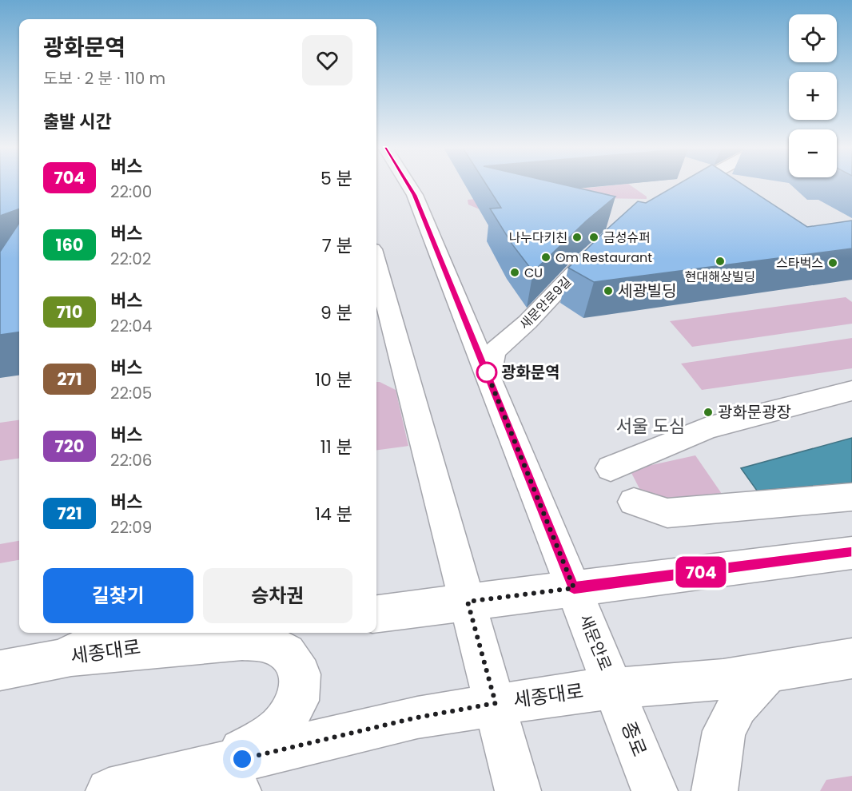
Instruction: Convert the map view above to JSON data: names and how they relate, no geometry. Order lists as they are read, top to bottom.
{
  "streets": {
    "main road": [
      "새문안로9길",
      "새문안로",
      "세종대로",
      "종로"
    ]
  },
  "crossings": [
    ["새문안로9길", "새문안로"],
    ["새문안로", "세종대로"],
    ["새문안로", "종로"],
    ["세종대로", "종로"]
  ],
  "districts": ["서울 도심"],
  "places": [
    "나누다키친",
    "금성슈퍼",
    "Om Restaurant",
    "현대해상빌딩",
    "스타벅스",
    "CU",
    "세광빌딩",
    "광화문역",
    "광화문광장"
  ],
  "lines": ["bus line 704"],
  "page": {
    "on_map": "704",
    "map_buttons": ["+", "−"],
    "heading": [
      ["광화문역", "도보 · 2 분 · 110 m"],
      "출발 시간"
    ],
    "list": [
      {
        "mark": "704",
        "name": "버스",
        "note": "22:00",
        "value": "5 분"
      },
      {
        "mark": "160",
        "name": "버스",
        "note": "22:02",
        "value": "7 분"
      },
      {
        "mark": "710",
        "name": "버스",
        "note": "22:04",
        "value": "9 분"
      },
      {
        "mark": "271",
        "name": "버스",
        "note": "22:05",
        "value": "10 분"
      },
      {
        "mark": "720",
        "name": "버스",
        "note": "22:06",
        "value": "11 분"
      },
      {
        "mark": "721",
        "name": "버스",
        "note": "22:09",
        "value": "14 분"
      }
    ],
    "buttons": ["길찾기", "승차권"]
  }
}
